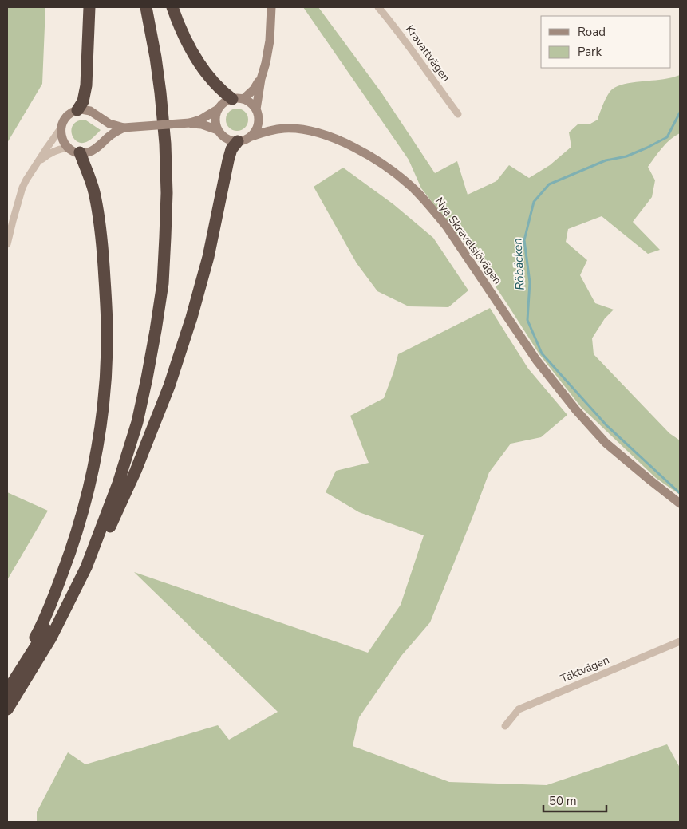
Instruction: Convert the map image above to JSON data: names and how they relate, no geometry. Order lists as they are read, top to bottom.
{
  "streets": {
    "main road": ["Nya Skravelsjövägen"],
    "street": ["Kravattvägen", "Täktvägen"]
  },
  "water": ["Röbäcken"],
  "legend": ["Road", "Park"],
  "scale_bar": "50 m"
}
